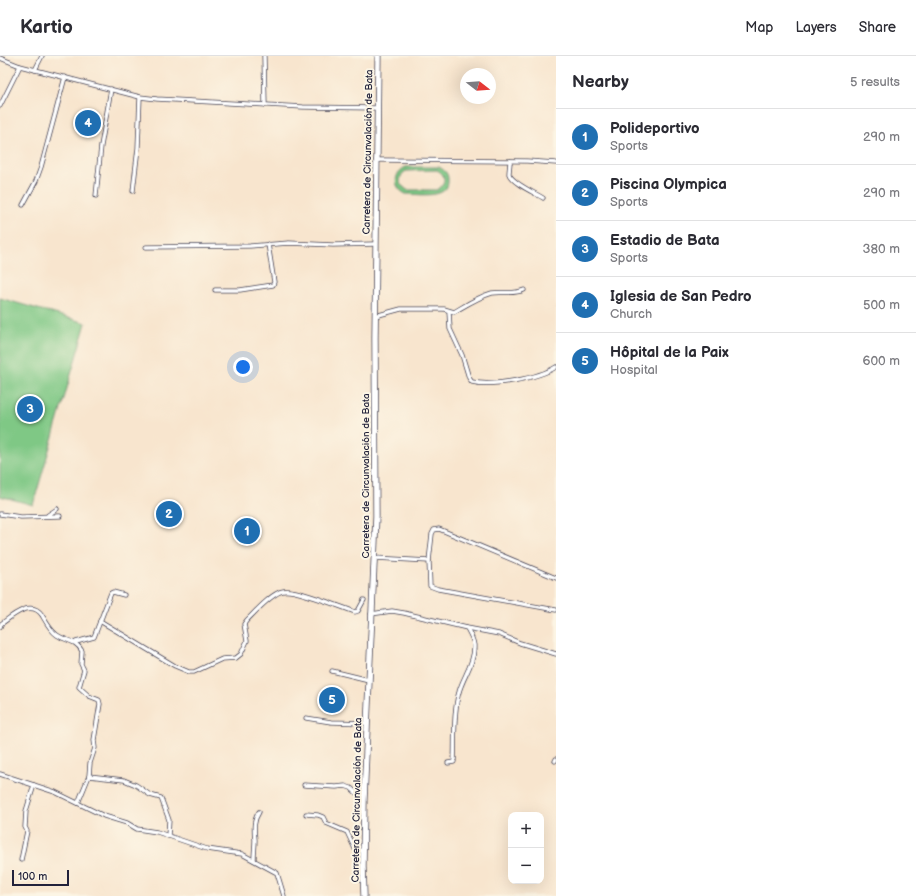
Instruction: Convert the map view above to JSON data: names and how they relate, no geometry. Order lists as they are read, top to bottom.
{
  "streets": {
    "main road": ["Carretera de Circunvalación de Bata"]
  },
  "scale_bar": "100 m",
  "north": "right",
  "page": {
    "header": "Kartio",
    "nav": ["Map", "Layers", "Share"],
    "heading": ["Nearby", "5 results"],
    "pins": [
      "4",
      "3",
      "2",
      "1",
      "5"
    ],
    "list": [
      {
        "mark": "1",
        "name": "Polideportivo",
        "note": "Sports",
        "value": "290 m"
      },
      {
        "mark": "2",
        "name": "Piscina Olympica",
        "note": "Sports",
        "value": "290 m"
      },
      {
        "mark": "3",
        "name": "Estadio de Bata",
        "note": "Sports",
        "value": "380 m"
      },
      {
        "mark": "4",
        "name": "Iglesia de San Pedro",
        "note": "Church",
        "value": "500 m"
      },
      {
        "mark": "5",
        "name": "Hôpital de la Paix",
        "note": "Hospital",
        "value": "600 m"
      }
    ],
    "map_buttons": ["+", "−"],
    "scale": "100 m"
  }
}
